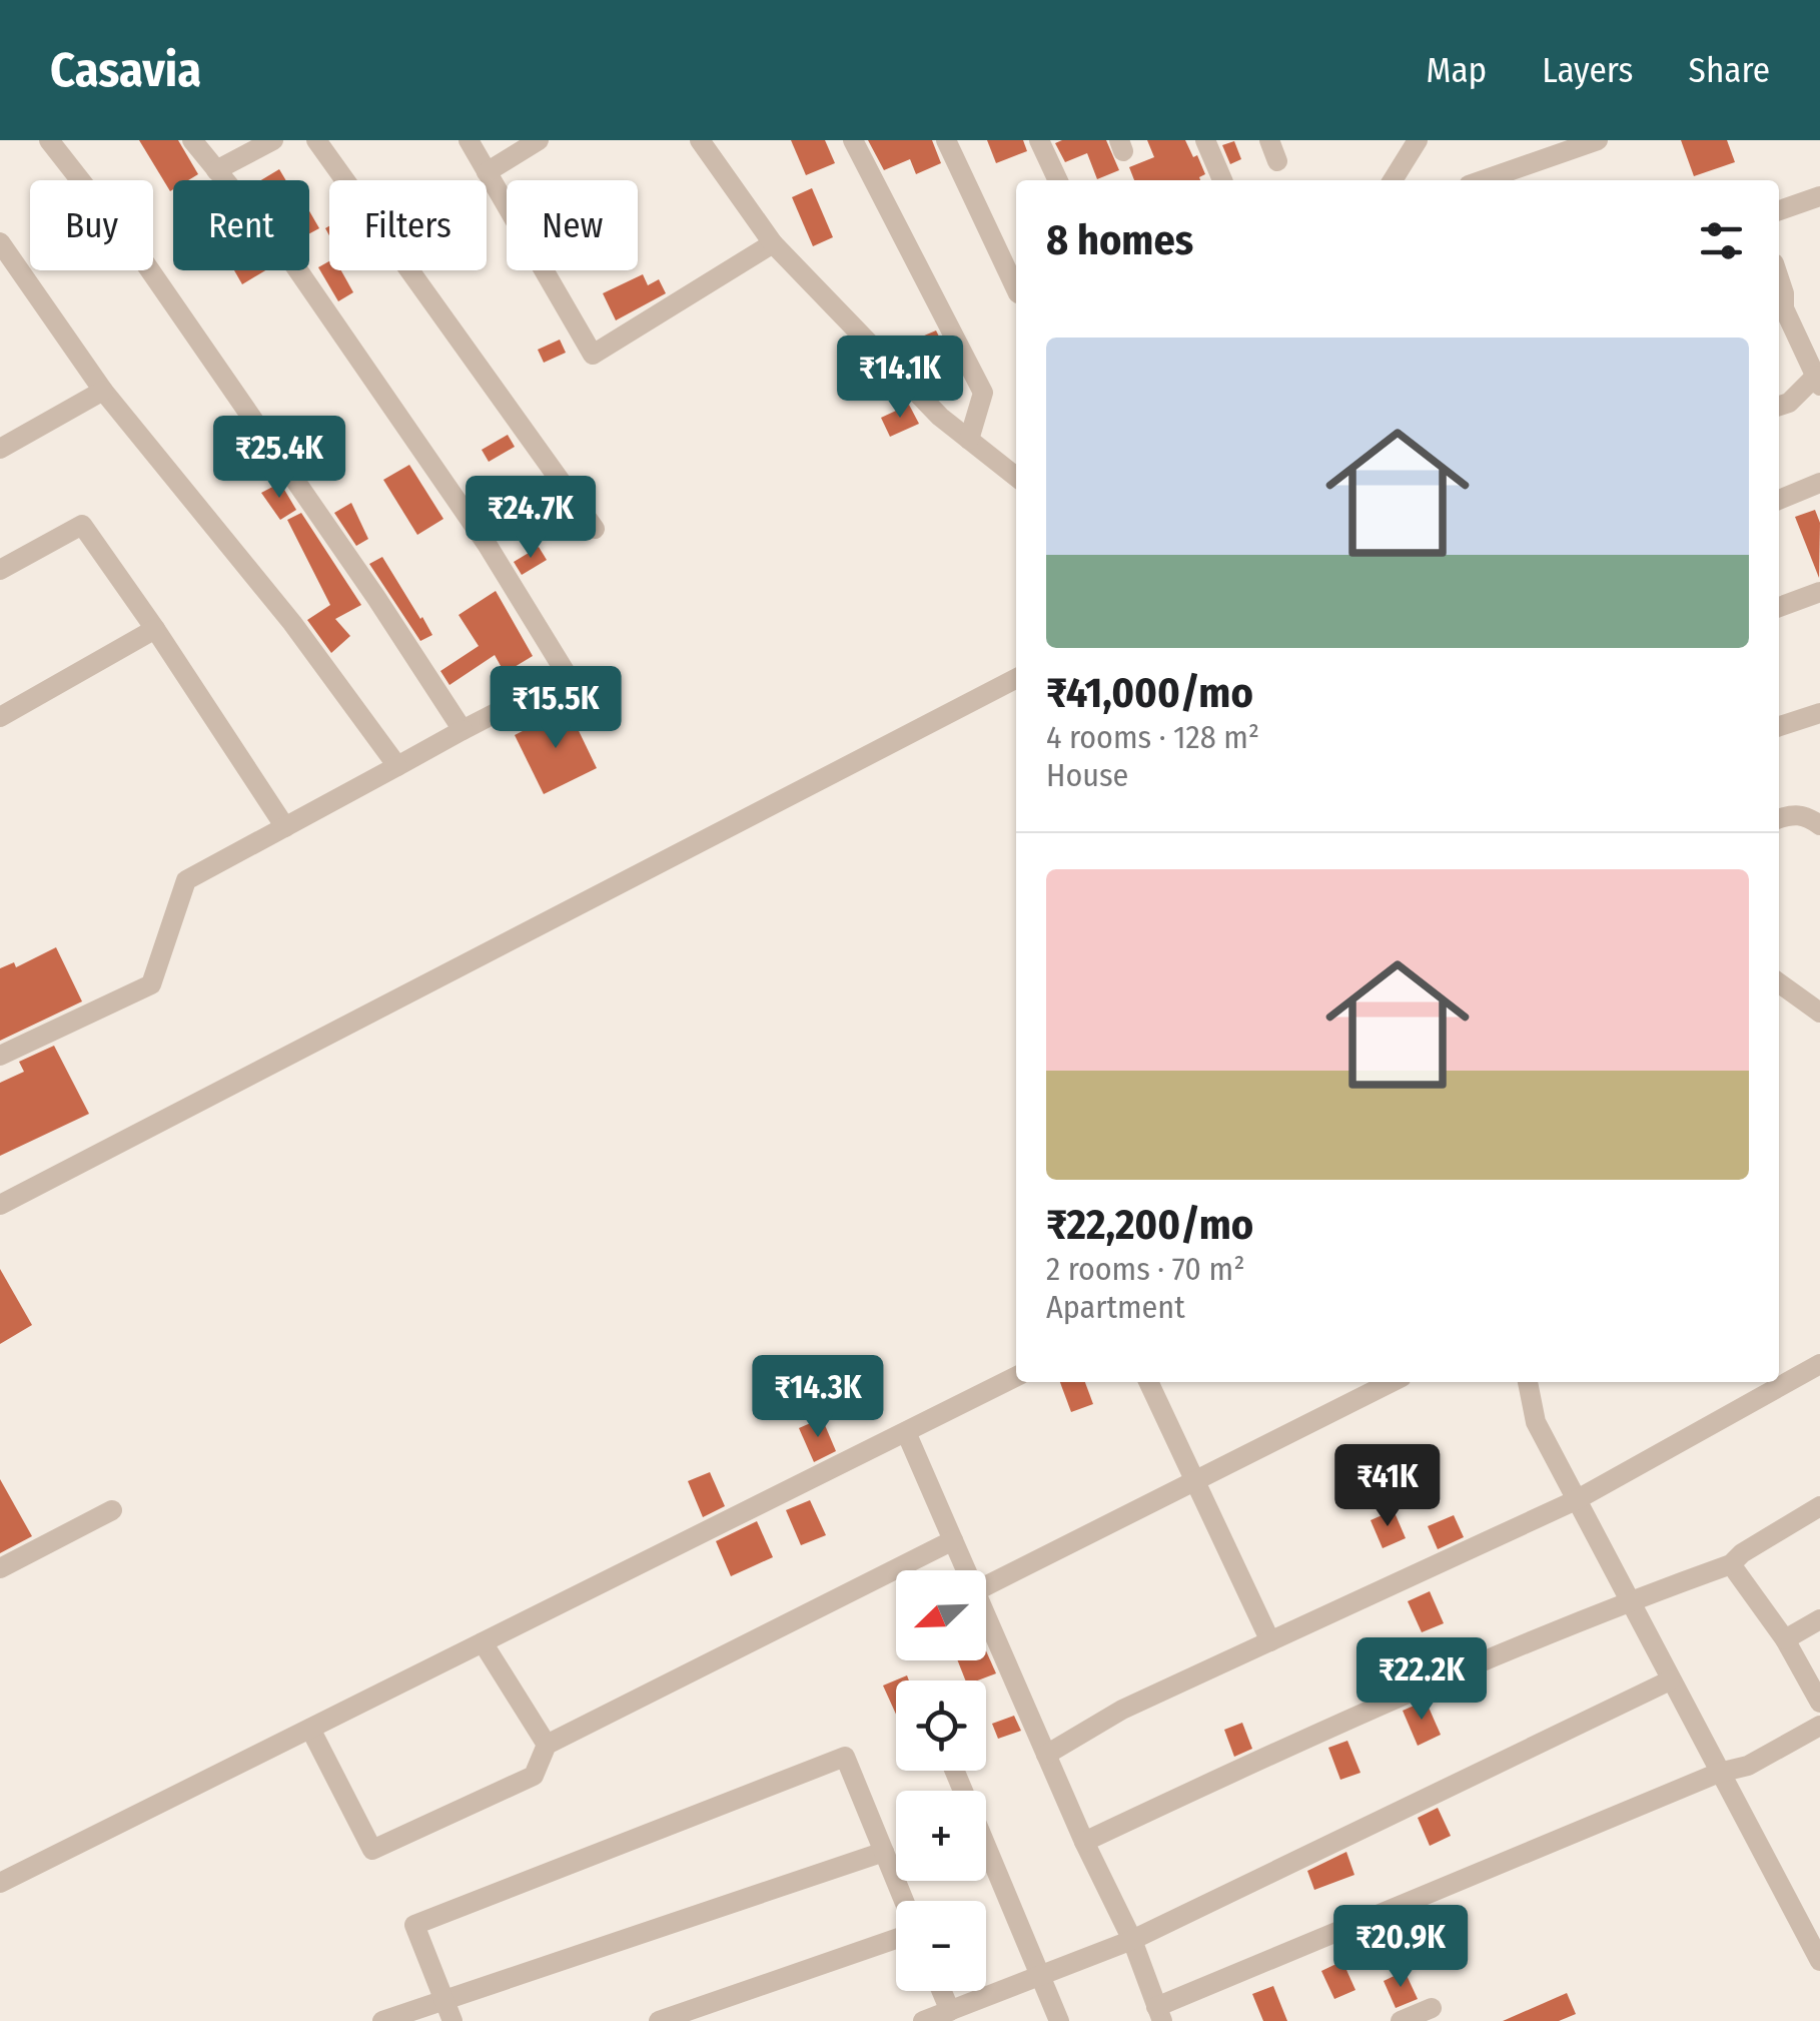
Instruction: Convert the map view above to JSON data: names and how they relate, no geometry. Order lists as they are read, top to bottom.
{
  "north": "bottom left",
  "page": {
    "header": "Casavia",
    "nav": ["Map", "Layers", "Share"],
    "chip": [
      "Buy",
      "Rent",
      "Filters",
      "New"
    ],
    "heading": "8 homes",
    "list": [
      {
        "name": "₹41,000/mo",
        "note": "4 rooms · 128 m² · House"
      },
      {
        "name": "₹22,200/mo",
        "note": "2 rooms · 70 m² · Apartment"
      }
    ],
    "price": [
      "₹14.1K",
      "₹25.4K",
      "₹24.7K",
      "₹15.5K",
      "₹14.3K",
      "₹41K",
      "₹22.2K",
      "₹20.9K"
    ],
    "map_buttons": ["+", "−"]
  }
}
